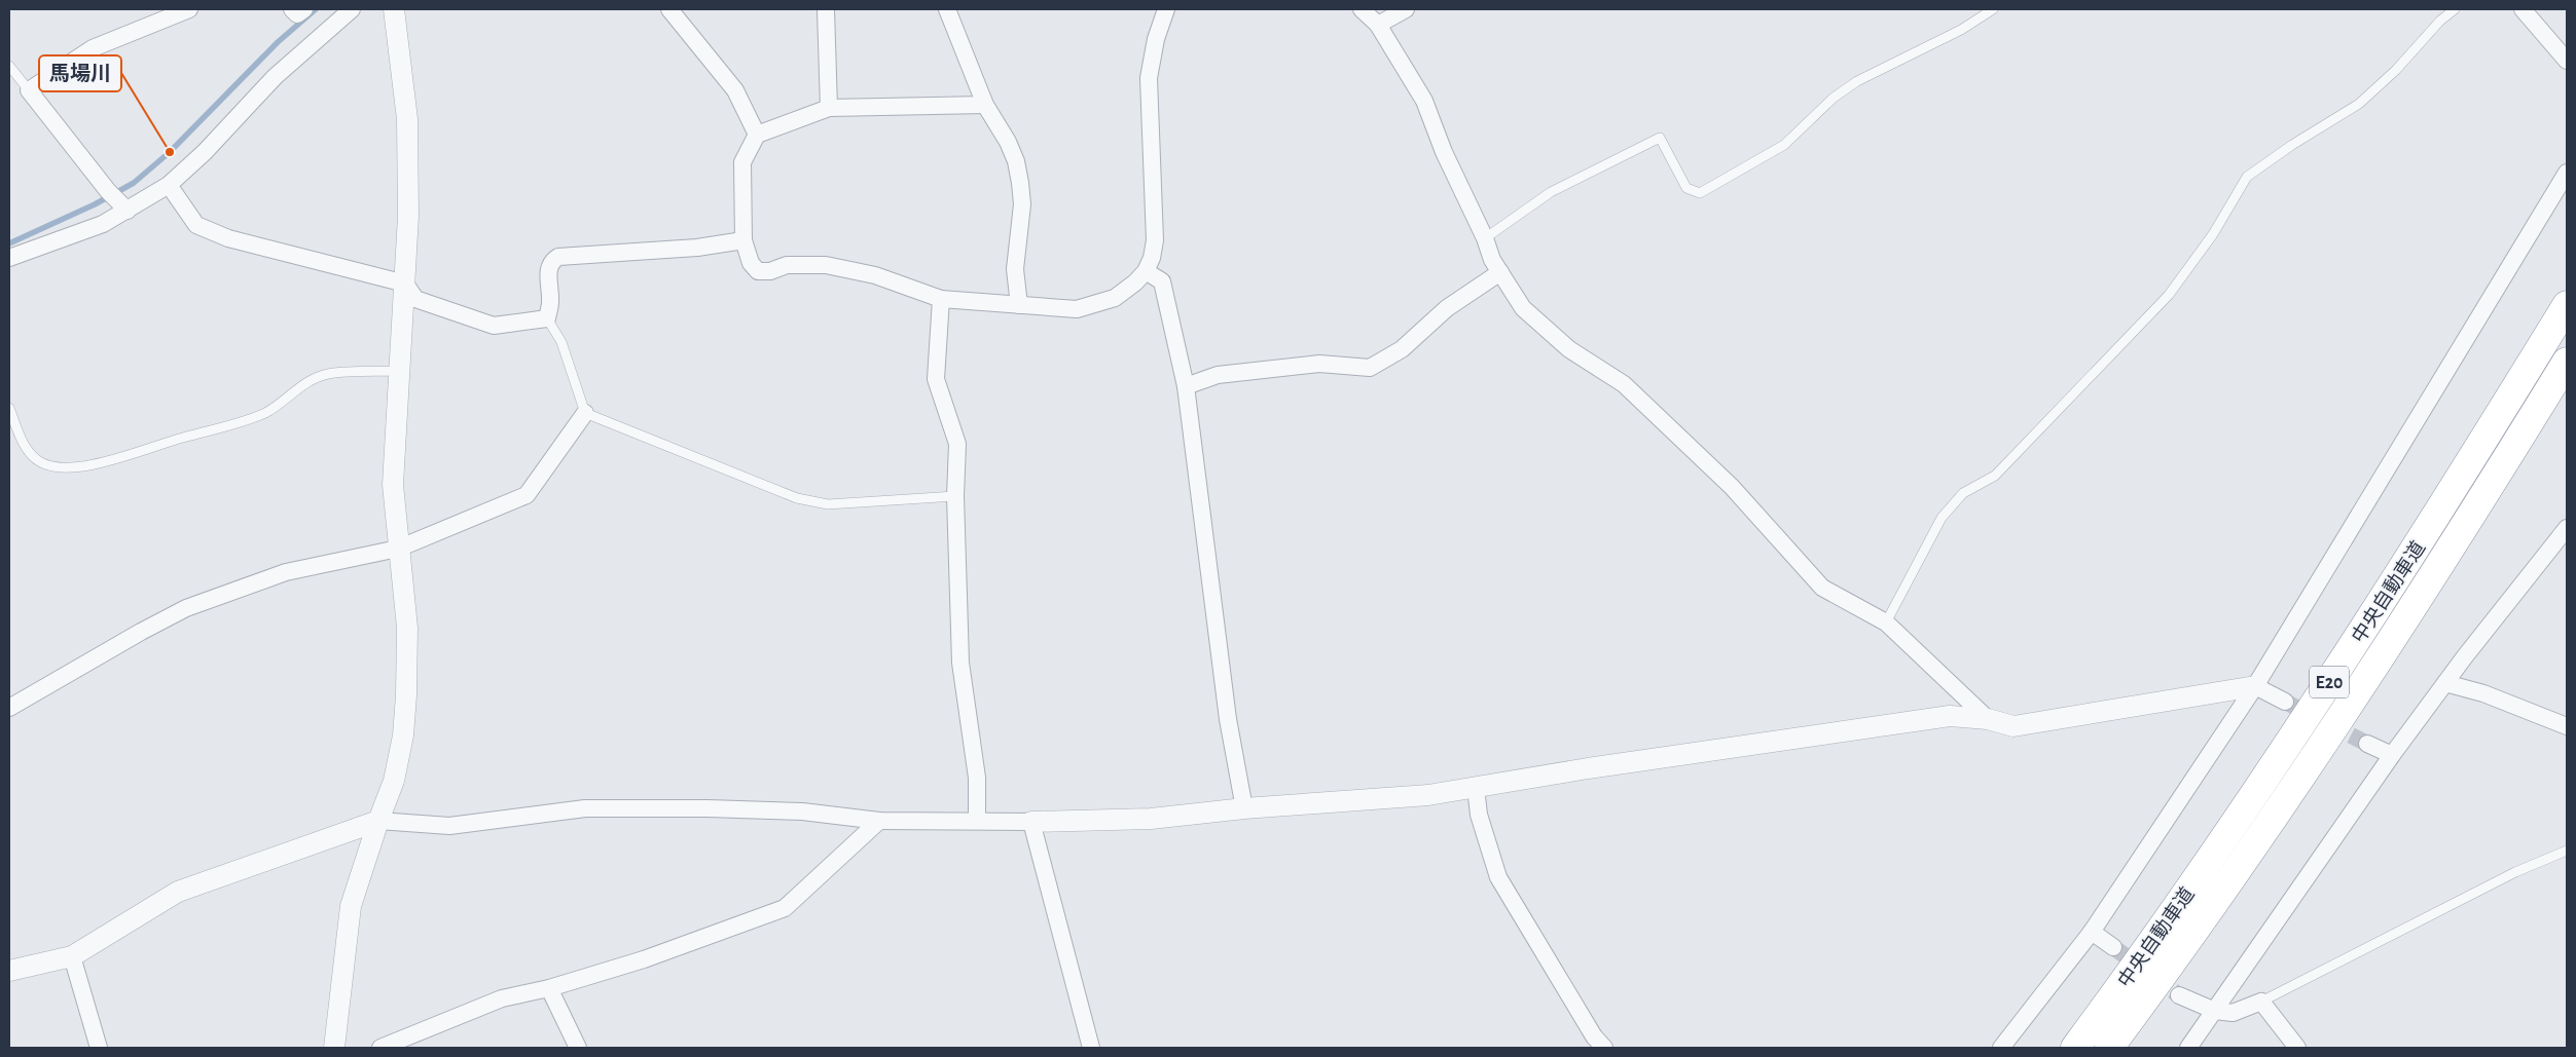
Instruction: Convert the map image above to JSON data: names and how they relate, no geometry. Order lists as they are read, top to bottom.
{
  "streets": {
    "highway": ["中央自動車道", "E20"]
  },
  "places": ["馬場川"]
}
